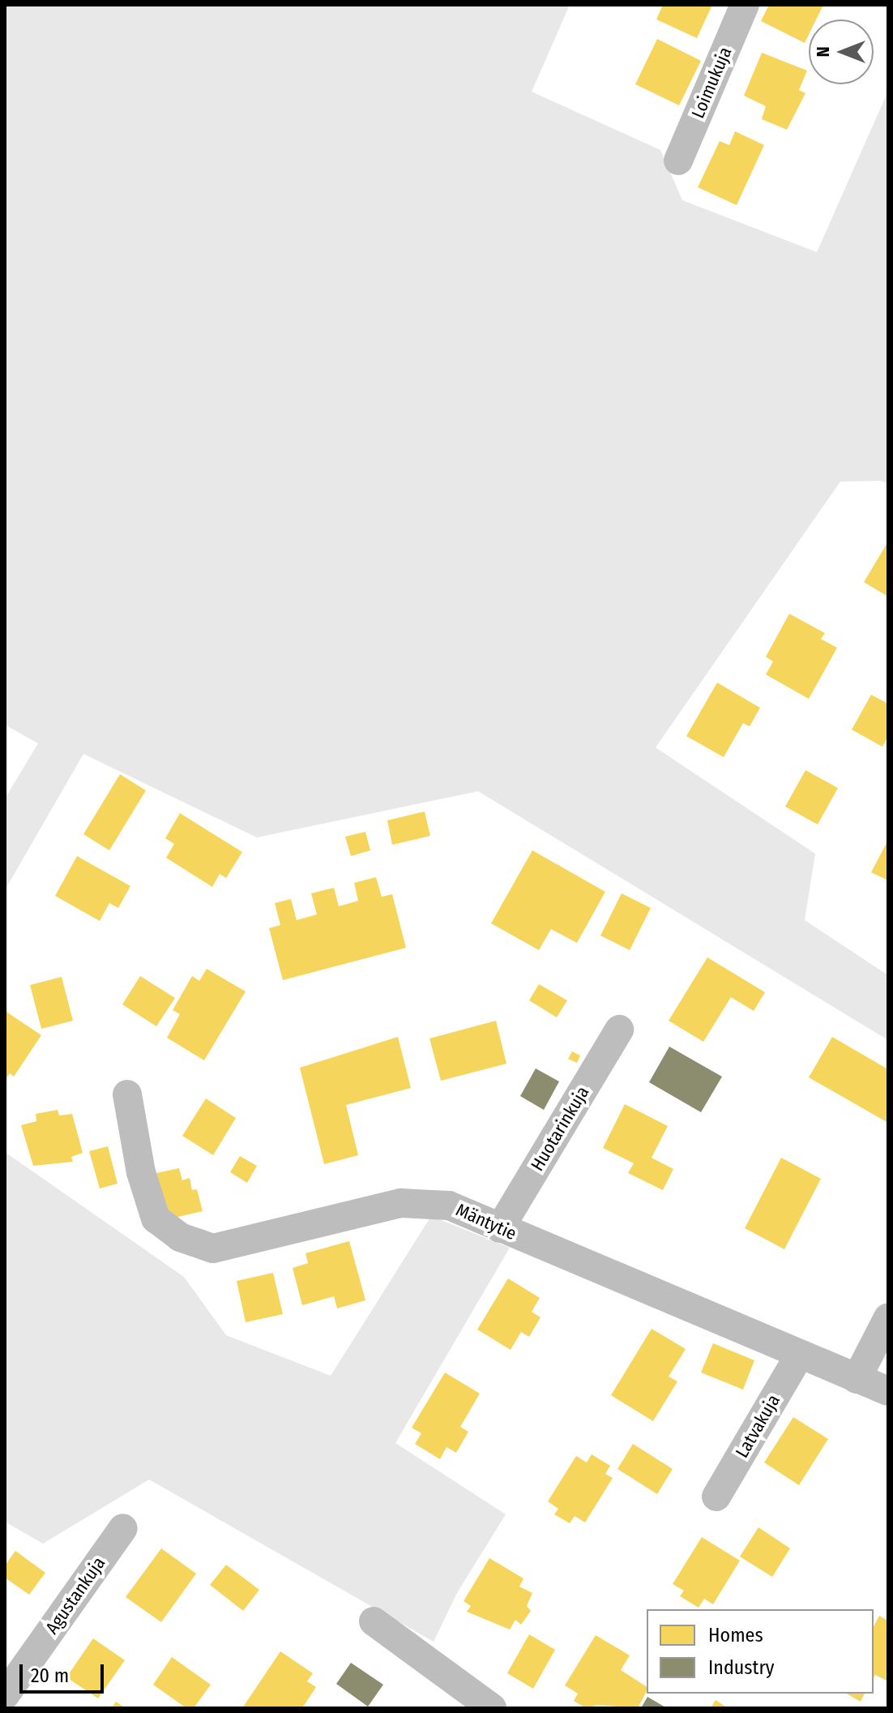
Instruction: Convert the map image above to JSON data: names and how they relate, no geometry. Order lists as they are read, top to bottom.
{
  "streets": {
    "street": [
      "Loimukuja",
      "Huotarinkuja",
      "Mäntytie",
      "Latvakuja",
      "Agustankuja"
    ]
  },
  "crossings": [
    ["Huotarinkuja", "Mäntytie"],
    ["Mäntytie", "Latvakuja"]
  ],
  "legend": ["Homes", "Industry"],
  "scale_bar": "20 m",
  "north": "left"
}
